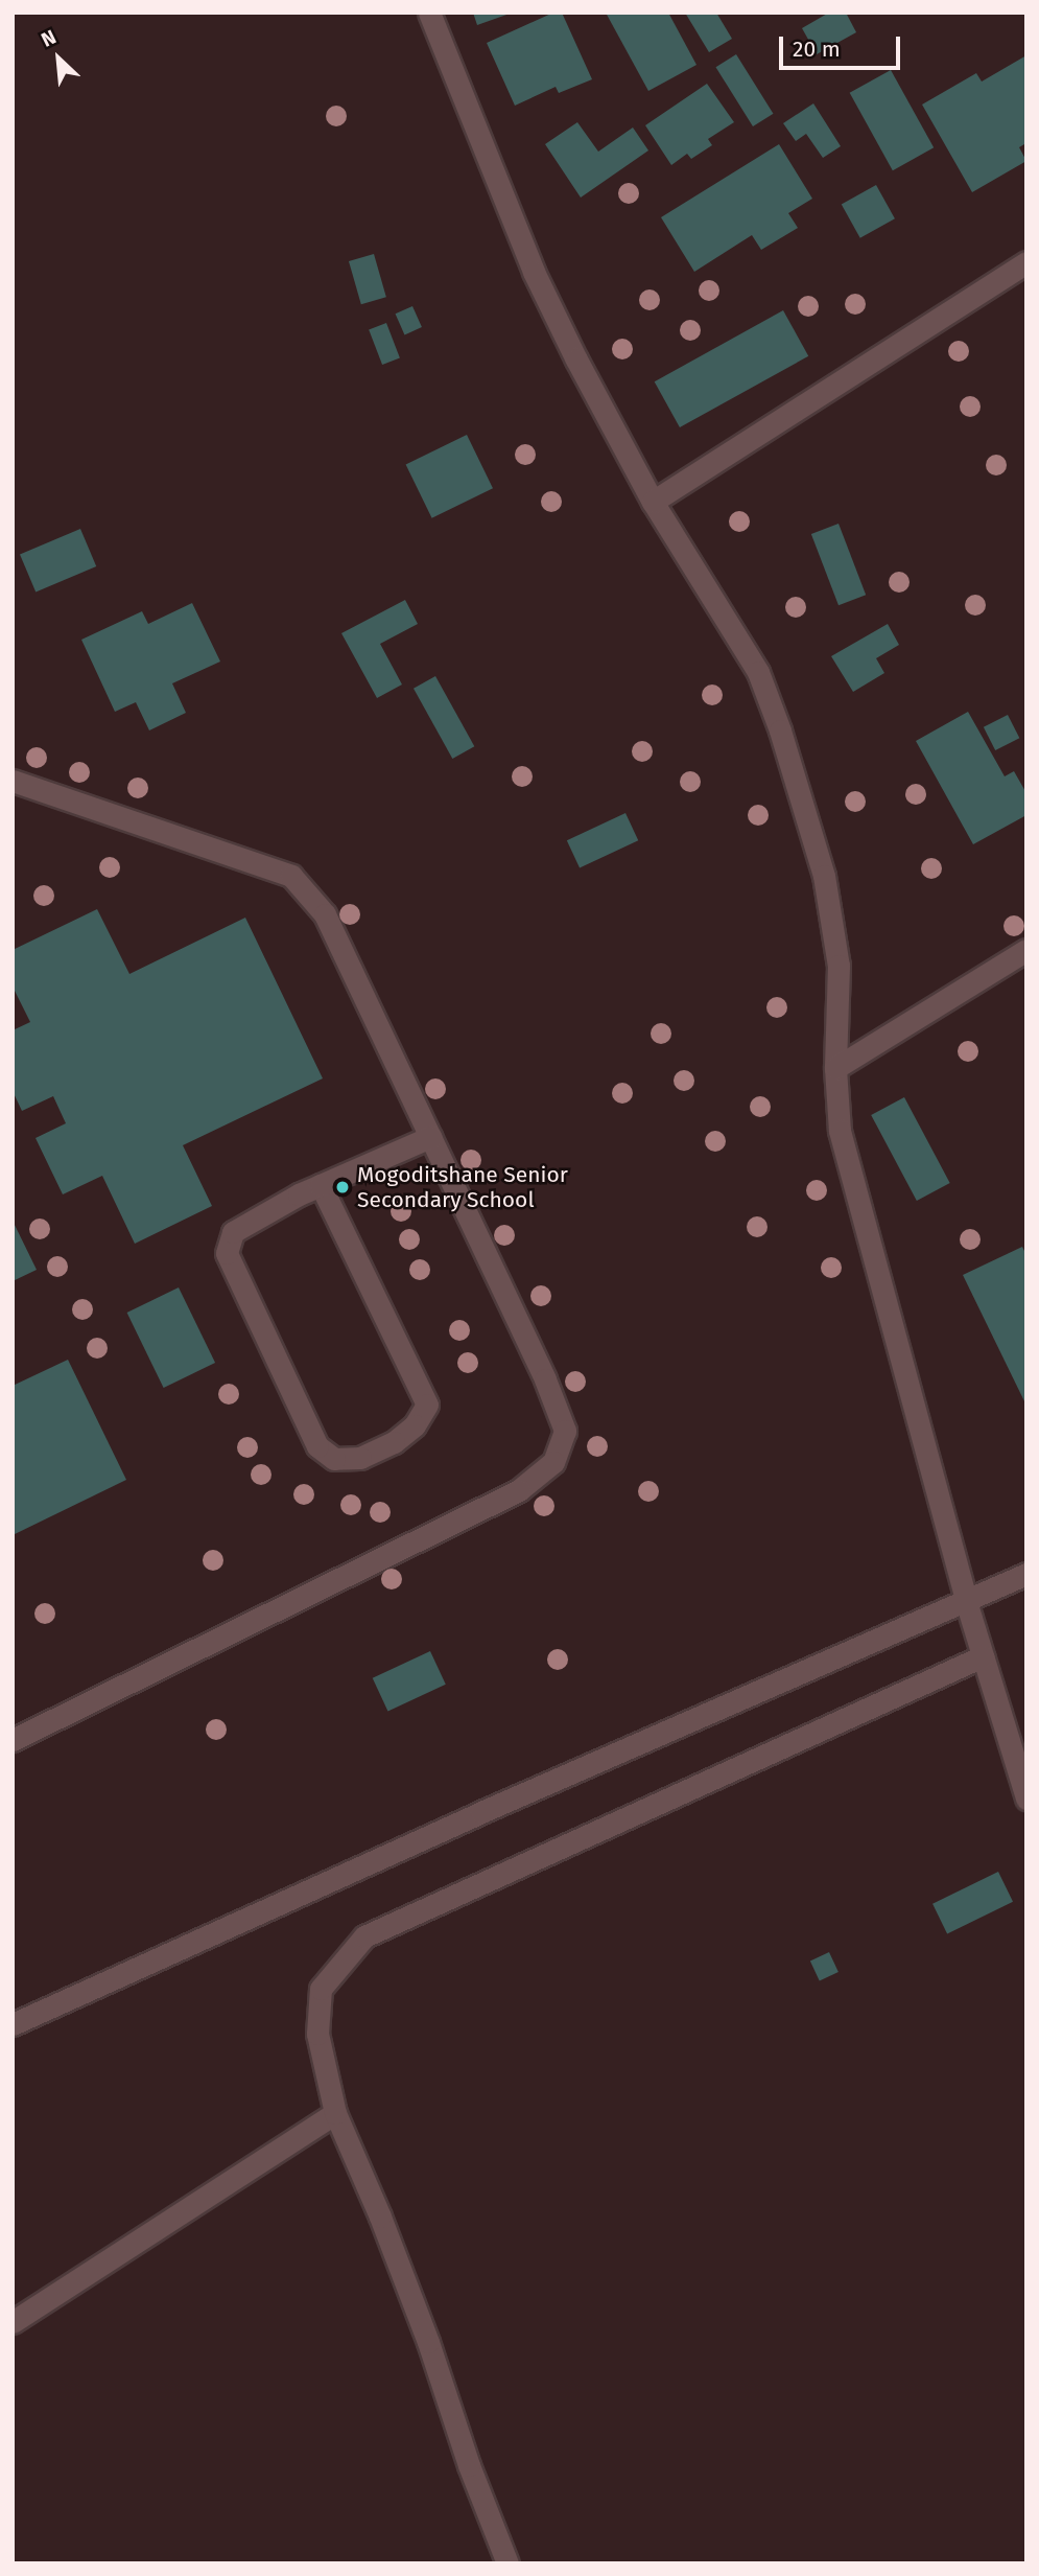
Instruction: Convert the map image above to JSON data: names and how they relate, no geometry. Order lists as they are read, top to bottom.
{
  "places": ["Mogoditshane Senior Secondary School"],
  "scale_bar": "20 m",
  "north": "top left"
}
